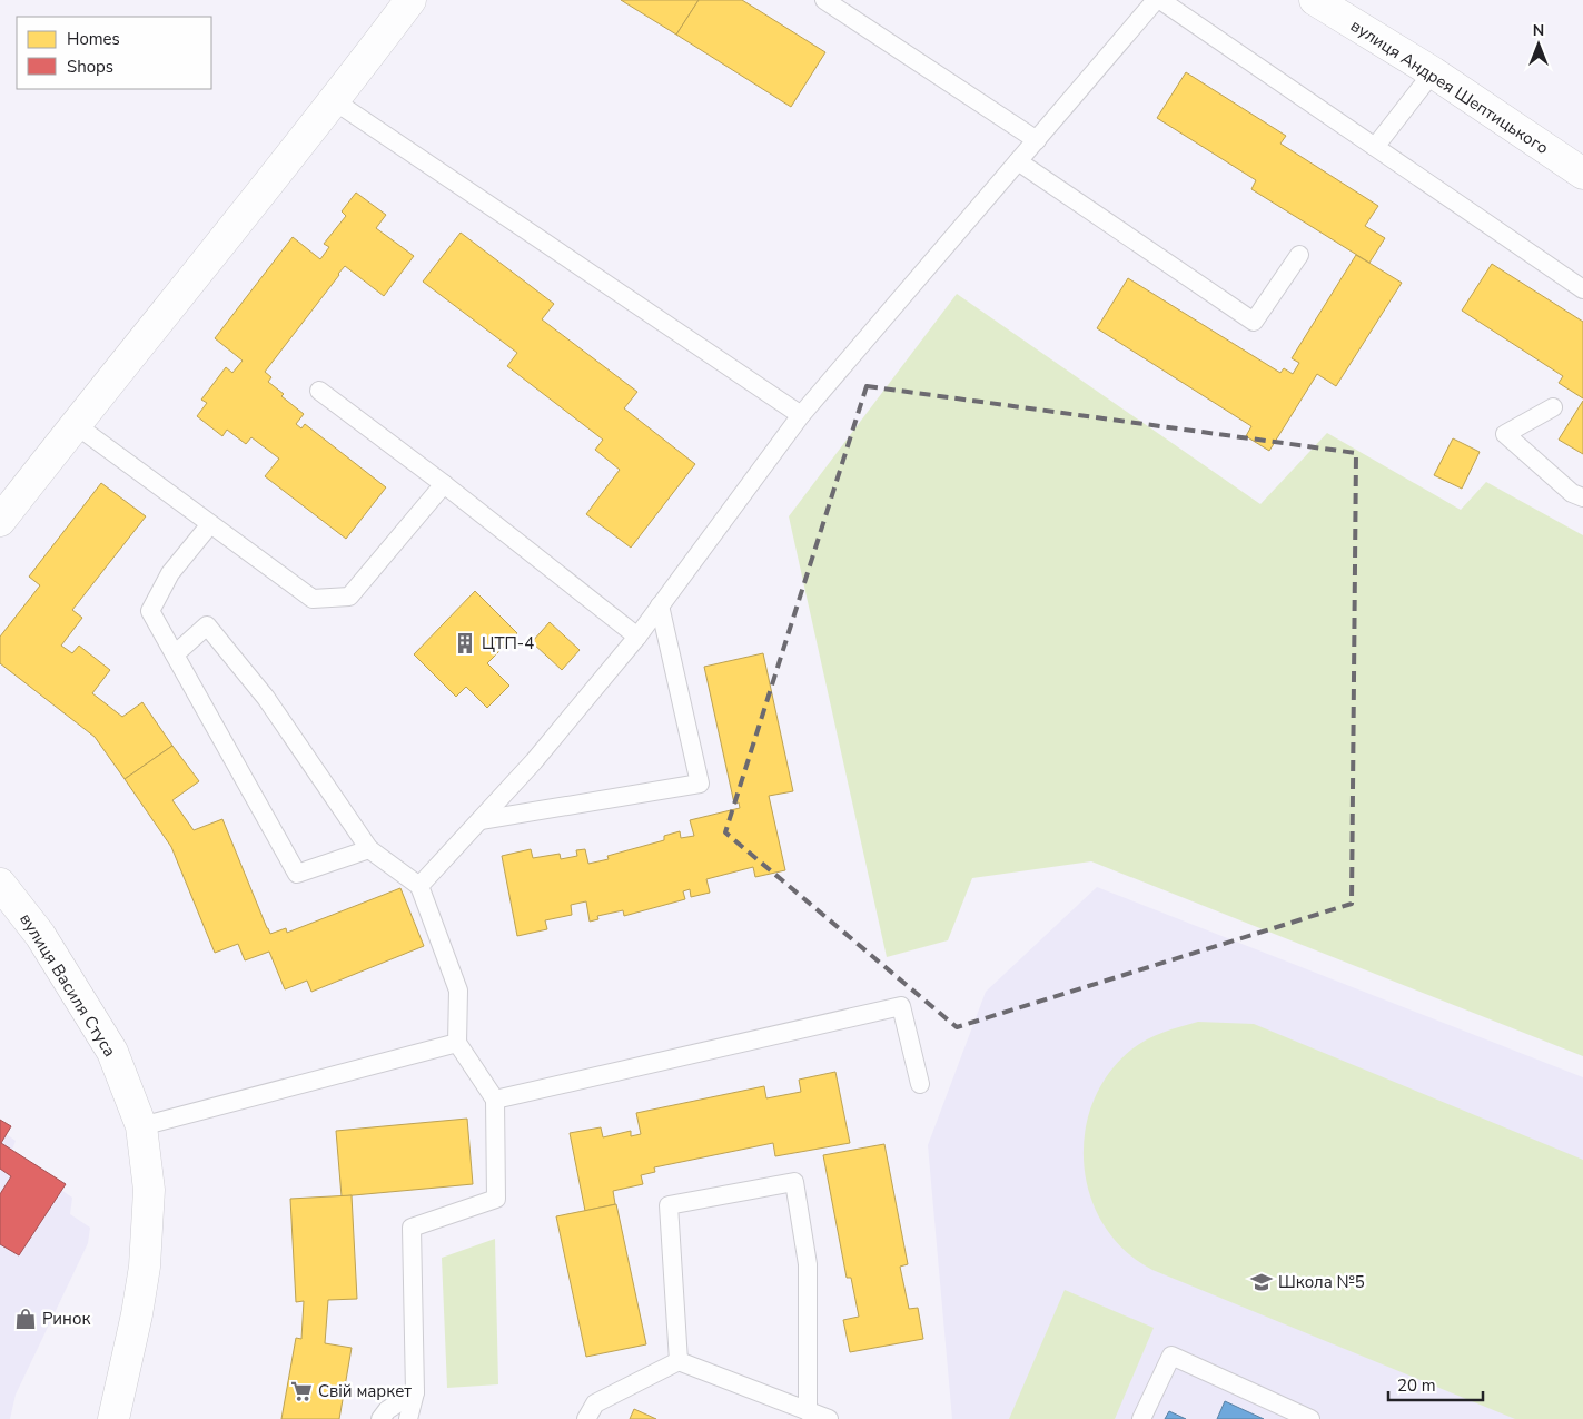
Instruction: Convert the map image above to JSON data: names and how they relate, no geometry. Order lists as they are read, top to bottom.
{
  "streets": {
    "street": ["вулиця Андрея Шептицького", "вулиця Василя Стуса"]
  },
  "places": {
    "building": ["ЦТП-4"],
    "school or university": ["Школа №5"],
    "shop": ["Ринок"],
    "supermarket": ["Свiй маркет"]
  },
  "legend": ["Homes", "Shops"],
  "scale_bar": "20 m",
  "north": "top"
}
